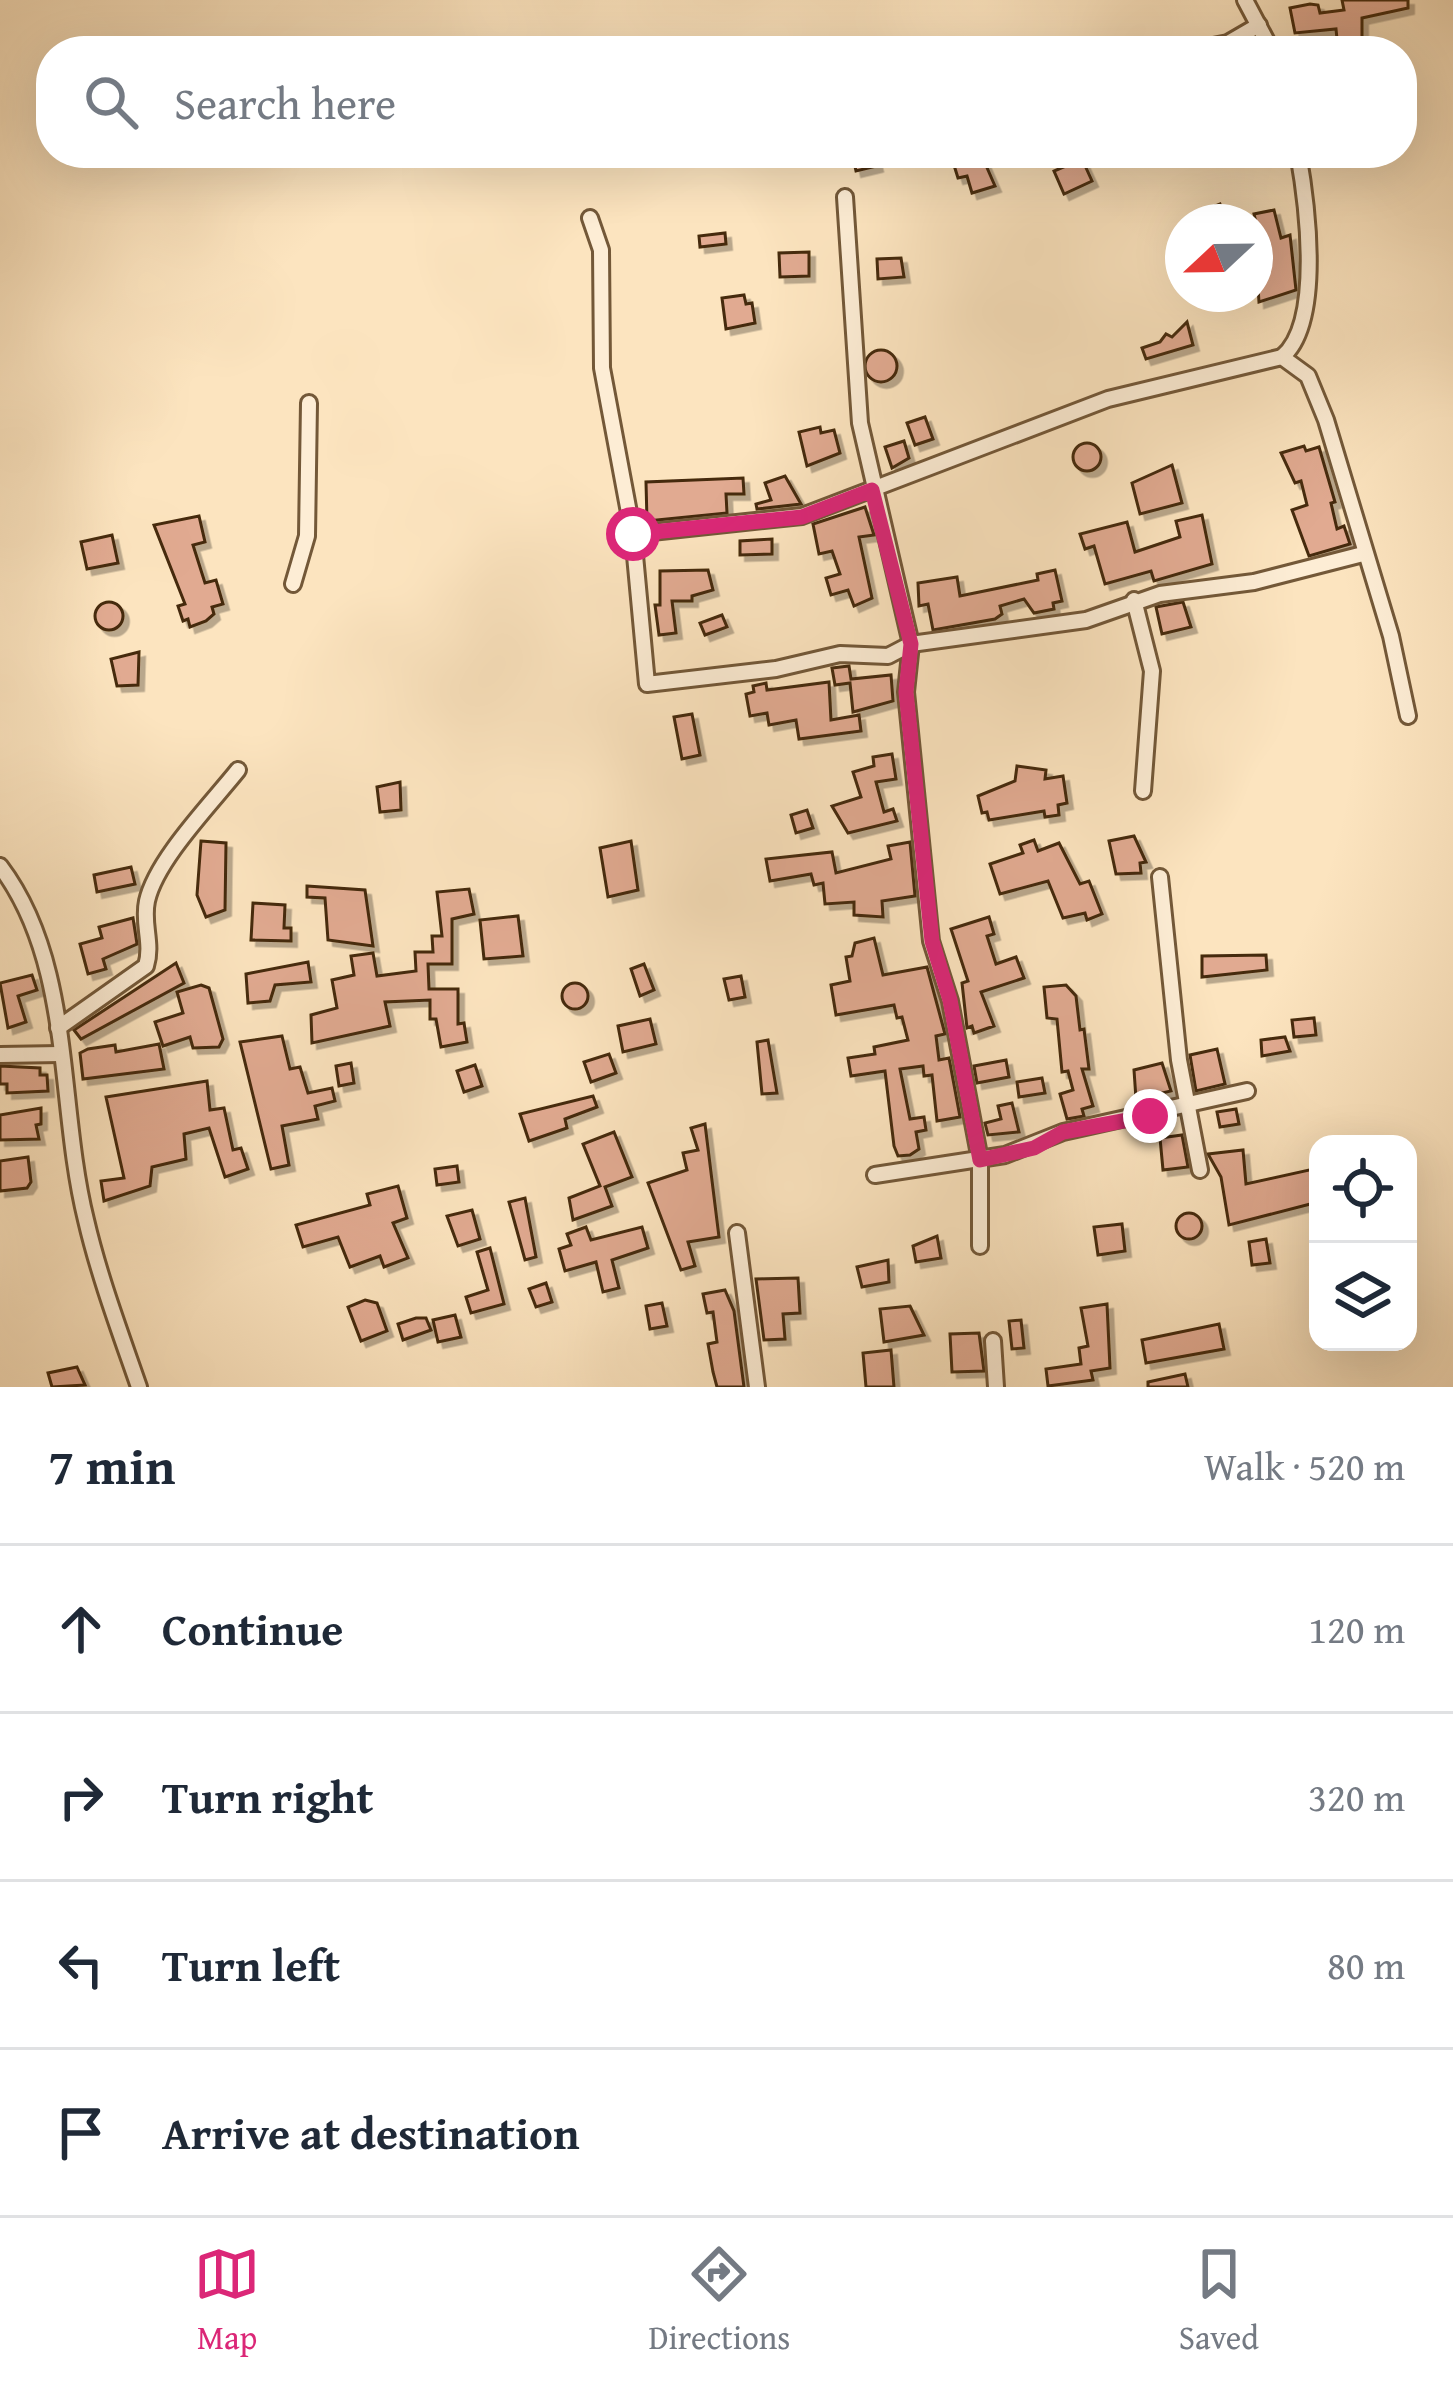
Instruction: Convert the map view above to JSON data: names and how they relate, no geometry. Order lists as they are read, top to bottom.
{
  "north": "left",
  "page": {
    "search": "Search here",
    "heading": ["7 min", "Walk · 520 m"],
    "list": [
      ["Continue", "120 m"],
      ["Turn right", "320 m"],
      ["Turn left", "80 m"],
      "Arrive at destination"
    ],
    "nav": ["Map", "Directions", "Saved"]
  }
}
